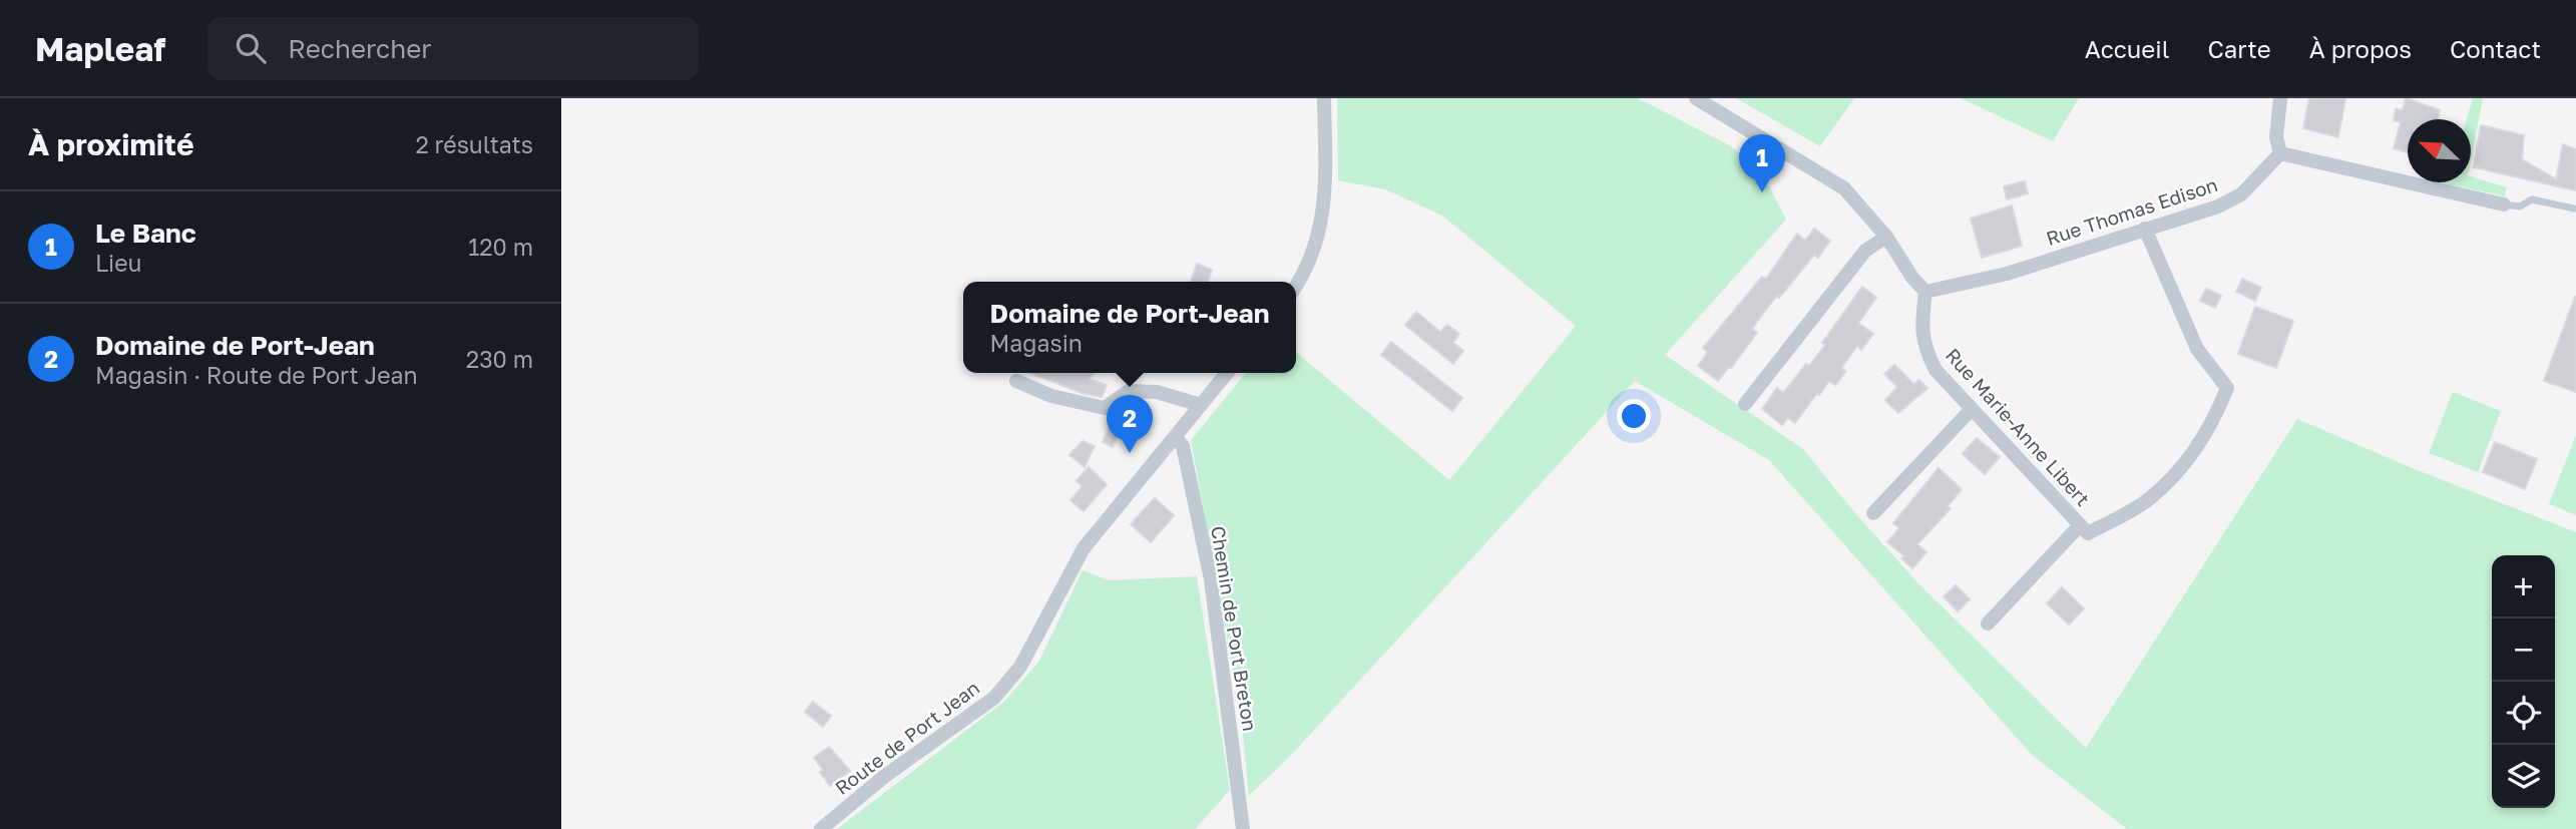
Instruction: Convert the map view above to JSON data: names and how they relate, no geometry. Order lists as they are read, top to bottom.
{
  "streets": {
    "street": [
      "Rue Thomas Edison",
      "Rue Marie-Anne Libert",
      "Chemin de Port Breton",
      "Route de Port Jean"
    ]
  },
  "crossings": [
    ["Rue Thomas Edison", "Rue Marie-Anne Libert"],
    ["Chemin de Port Breton", "Route de Port Jean"]
  ],
  "north": "top left",
  "page": {
    "header": "Mapleaf",
    "search": "Rechercher",
    "nav": [
      "Accueil",
      "Carte",
      "À propos",
      "Contact"
    ],
    "heading": ["À proximité", "2 résultats"],
    "pins": ["1", "2"],
    "list": [
      {
        "mark": "1",
        "name": "Le Banc",
        "note": "Lieu",
        "value": "120 m"
      },
      {
        "mark": "2",
        "name": "Domaine de Port-Jean",
        "note": "Magasin · Route de Port Jean",
        "value": "230 m"
      }
    ],
    "popup": ["Domaine de Port-Jean", "Magasin"],
    "map_buttons": ["+", "−"]
  }
}
